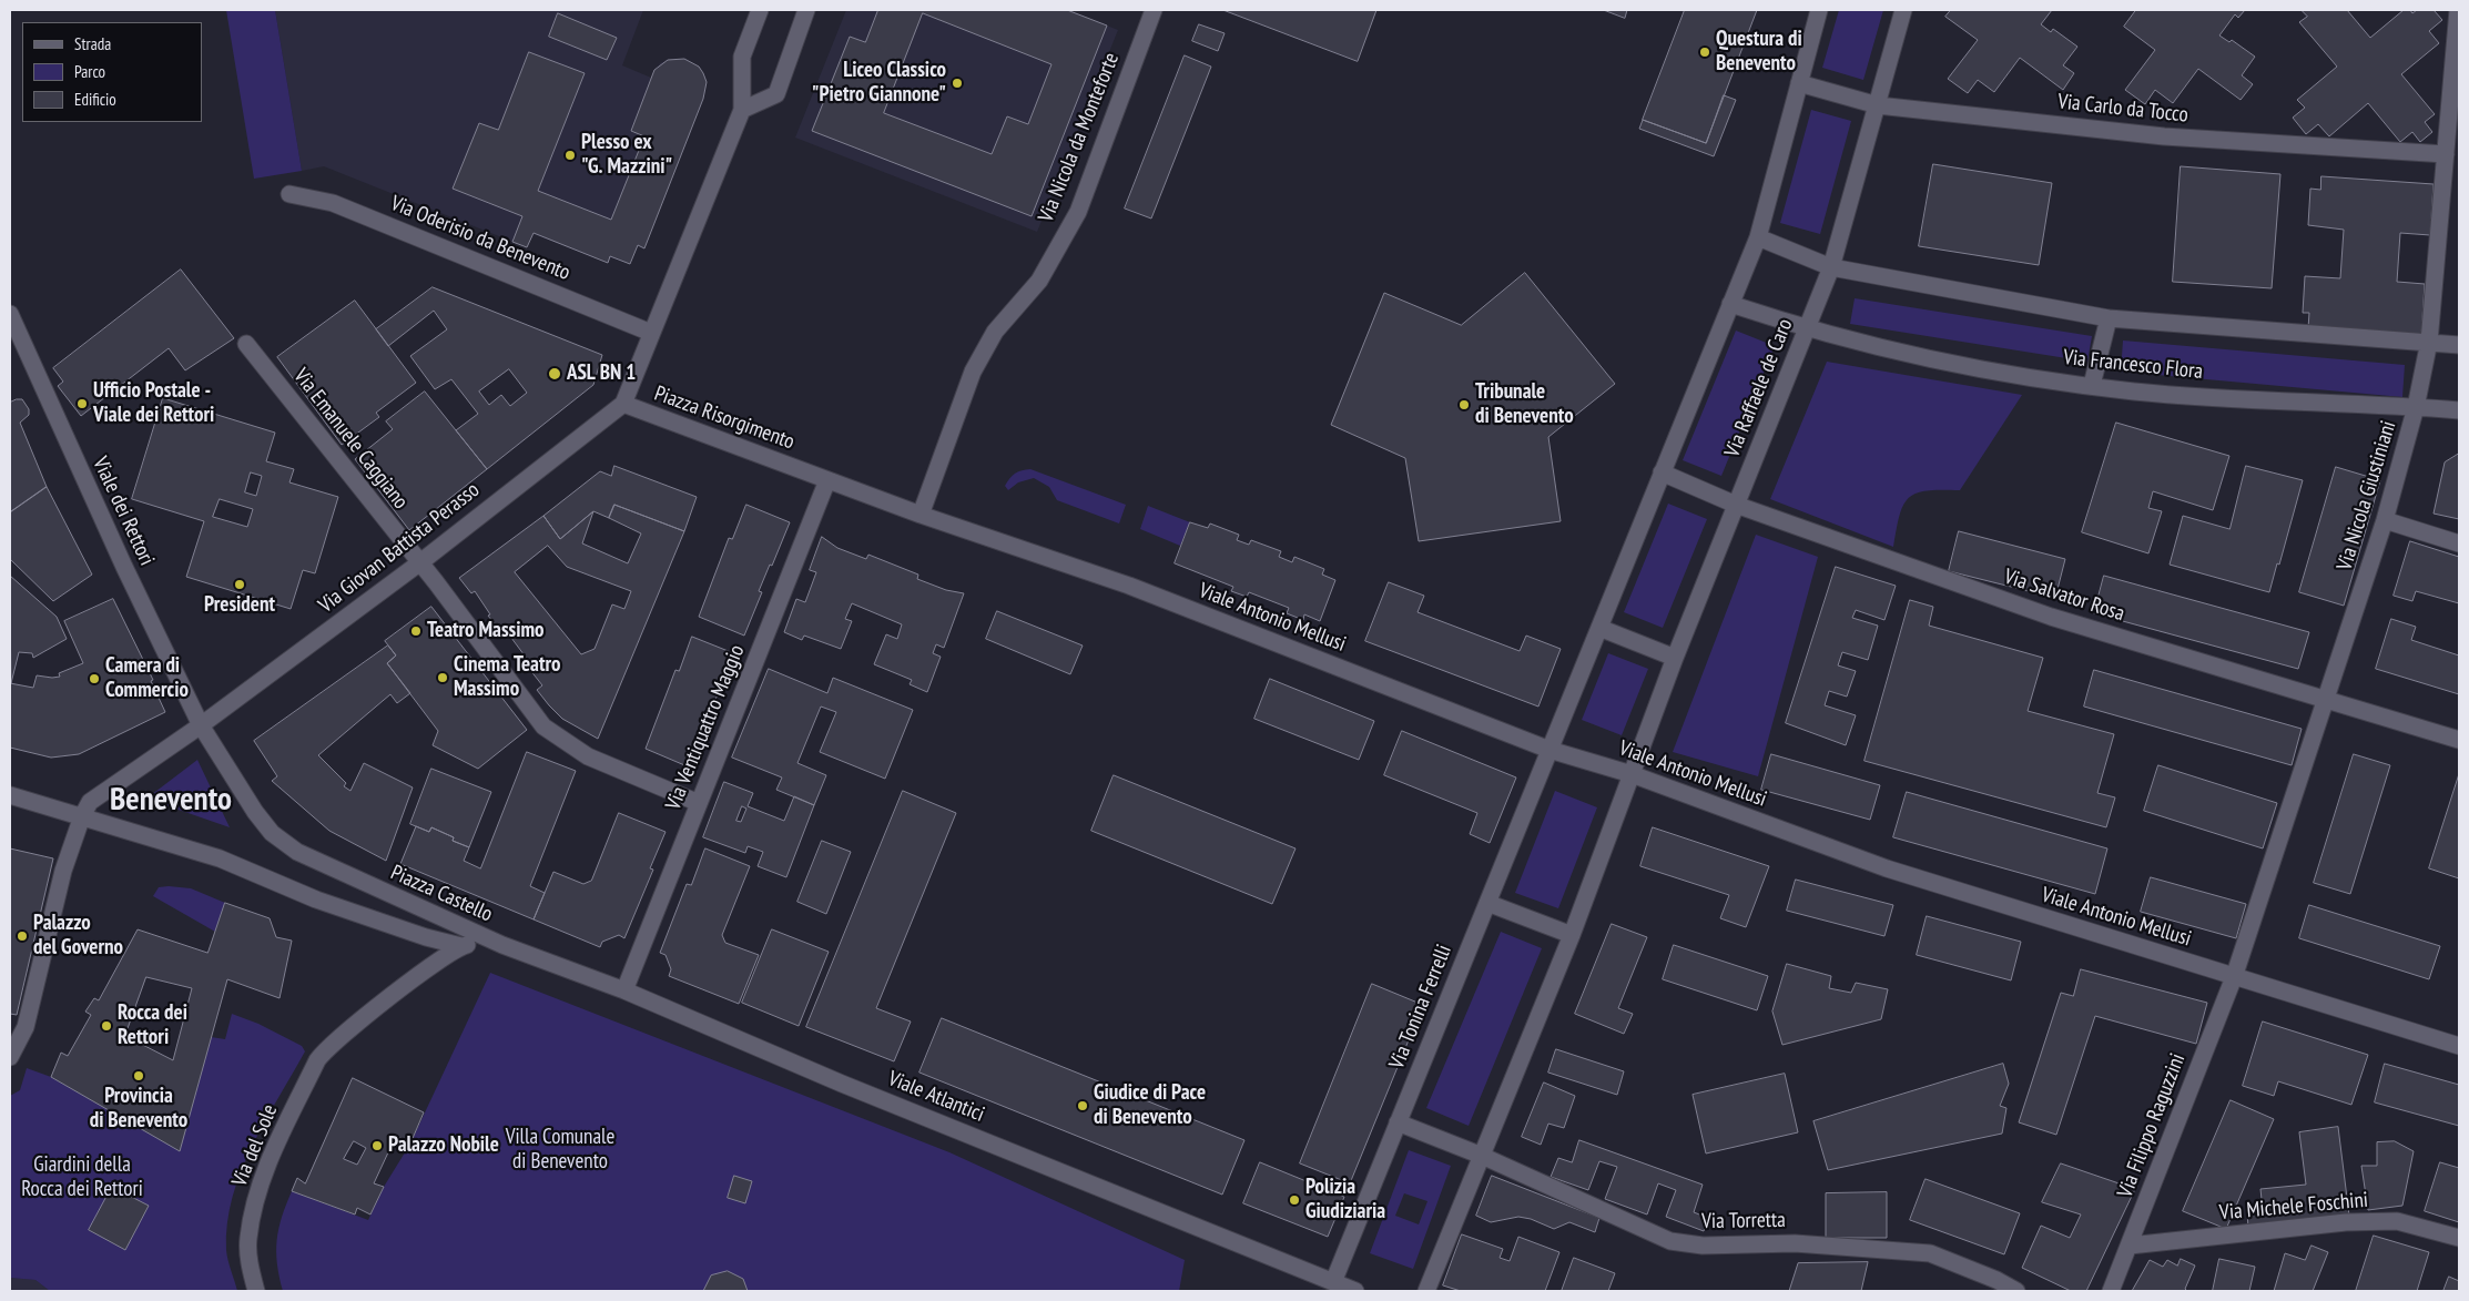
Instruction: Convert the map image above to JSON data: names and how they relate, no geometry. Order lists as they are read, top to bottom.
{
  "streets": {
    "street": [
      "Via Carlo da Tocco",
      "Via Nicola da Monteforte",
      "Via Oderisio da Benevento",
      "Via Francesco Flora",
      "Via Raffaele de Caro",
      "Piazza Risorgimento",
      "Via Emanuele Caggiano",
      "Via Nicola Giustiniani",
      "Viale dei Rettori",
      "Via Giovan Battista Perasso",
      "Via Salvator Rosa",
      "Viale Antonio Mellusi",
      "Via Ventiquattro Maggio",
      "Piazza Castello",
      "Via Tonina Ferrelli",
      "Viale Atlantici",
      "Via Filippo Raguzzini",
      "Via del Sole",
      "Via Michele Foschini",
      "Via Torretta"
    ]
  },
  "crossings": [
    ["Via Carlo da Tocco", "Via Raffaele de Caro"],
    ["Via Carlo da Tocco", "Via Nicola Giustiniani"],
    ["Via Nicola da Monteforte", "Piazza Risorgimento"],
    ["Via Nicola da Monteforte", "Viale Antonio Mellusi"],
    ["Via Oderisio da Benevento", "Piazza Risorgimento"],
    ["Via Francesco Flora", "Via Raffaele de Caro"],
    ["Via Francesco Flora", "Via Nicola Giustiniani"],
    ["Via Raffaele de Caro", "Via Salvator Rosa"],
    ["Via Raffaele de Caro", "Viale Antonio Mellusi"],
    ["Piazza Risorgimento", "Via Giovan Battista Perasso"],
    ["Piazza Risorgimento", "Viale Antonio Mellusi"],
    ["Piazza Risorgimento", "Via Ventiquattro Maggio"],
    ["Via Emanuele Caggiano", "Via Giovan Battista Perasso"],
    ["Via Emanuele Caggiano", "Via Ventiquattro Maggio"],
    ["Via Nicola Giustiniani", "Via Salvator Rosa"],
    ["Via Nicola Giustiniani", "Viale Antonio Mellusi"],
    ["Via Nicola Giustiniani", "Via Filippo Raguzzini"],
    ["Viale dei Rettori", "Via Giovan Battista Perasso"],
    ["Viale dei Rettori", "Piazza Castello"],
    ["Via Giovan Battista Perasso", "Piazza Castello"],
    ["Viale Antonio Mellusi", "Via Tonina Ferrelli"],
    ["Viale Antonio Mellusi", "Via Filippo Raguzzini"],
    ["Via Ventiquattro Maggio", "Viale Atlantici"],
    ["Piazza Castello", "Viale Atlantici"],
    ["Piazza Castello", "Via del Sole"],
    ["Via Tonina Ferrelli", "Viale Atlantici"],
    ["Via Tonina Ferrelli", "Via Torretta"],
    ["Via Filippo Raguzzini", "Via Michele Foschini"]
  ],
  "districts": ["Benevento"],
  "parks": ["Villa Comunale di Benevento", "Giardini della Rocca dei Rettori"],
  "places": [
    "Questura di Benevento",
    "Liceo Classico \"Pietro Giannone\"",
    "Plesso ex \"G. Mazzini\"",
    "ASL BN 1",
    "Ufficio Postale - Viale dei Rettori",
    "Tribunale di Benevento",
    "President",
    "Teatro Massimo",
    "Cinema Teatro Massimo",
    "Camera di Commercio",
    "Palazzo del Governo",
    "Rocca dei Rettori",
    "Provincia di Benevento",
    "Giudice di Pace di Benevento",
    "Palazzo Nobile",
    "Polizia Giudiziaria"
  ],
  "legend": ["Strada", "Parco", "Edificio"]
}
